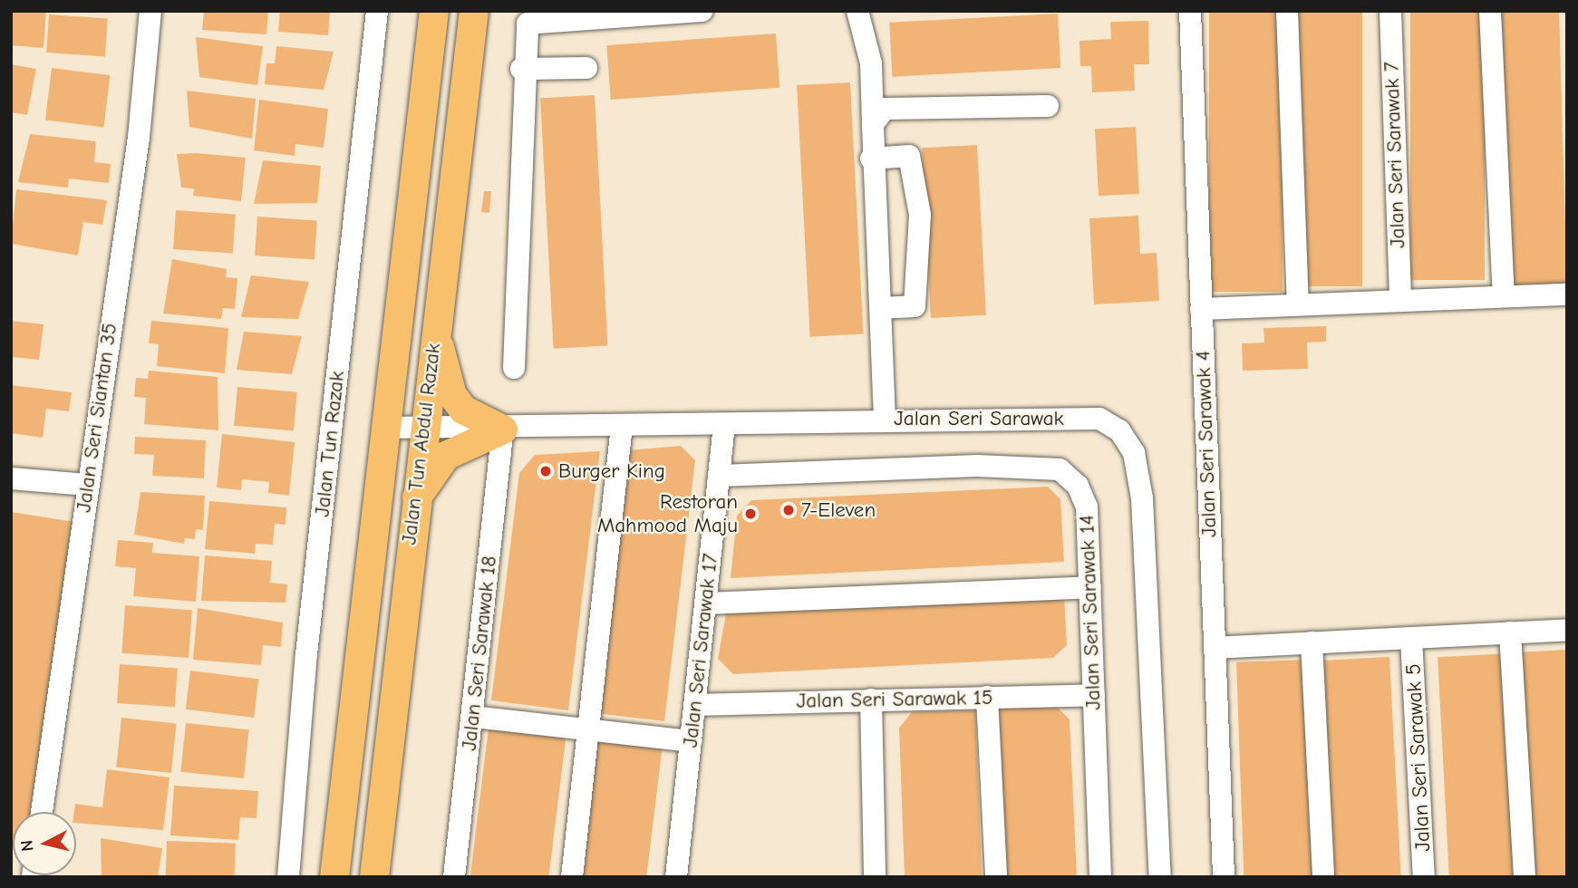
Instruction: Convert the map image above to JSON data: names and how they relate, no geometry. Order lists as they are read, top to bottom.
{
  "streets": {
    "main road": ["Jalan Tun Abdul Razak"],
    "street": [
      "Jalan Seri Sarawak 7",
      "Jalan Seri Siantan 35",
      "Jalan Seri Sarawak",
      "Jalan Tun Razak",
      "Jalan Seri Sarawak 4",
      "Jalan Seri Sarawak 14",
      "Jalan Seri Sarawak 17",
      "Jalan Seri Sarawak 18",
      "Jalan Seri Sarawak 15",
      "Jalan Seri Sarawak 5"
    ]
  },
  "crossings": [
    ["Jalan Seri Sarawak", "Jalan Tun Abdul Razak"],
    ["Jalan Seri Sarawak", "Jalan Seri Sarawak 17"],
    ["Jalan Seri Sarawak", "Jalan Seri Sarawak 18"],
    ["Jalan Seri Sarawak 14", "Jalan Seri Sarawak 17"],
    ["Jalan Seri Sarawak 14", "Jalan Seri Sarawak 15"],
    ["Jalan Seri Sarawak 17", "Jalan Seri Sarawak 15"]
  ],
  "places": ["Burger King", "7-Eleven", "Restoran Mahmood Maju"],
  "north": "left"
}
